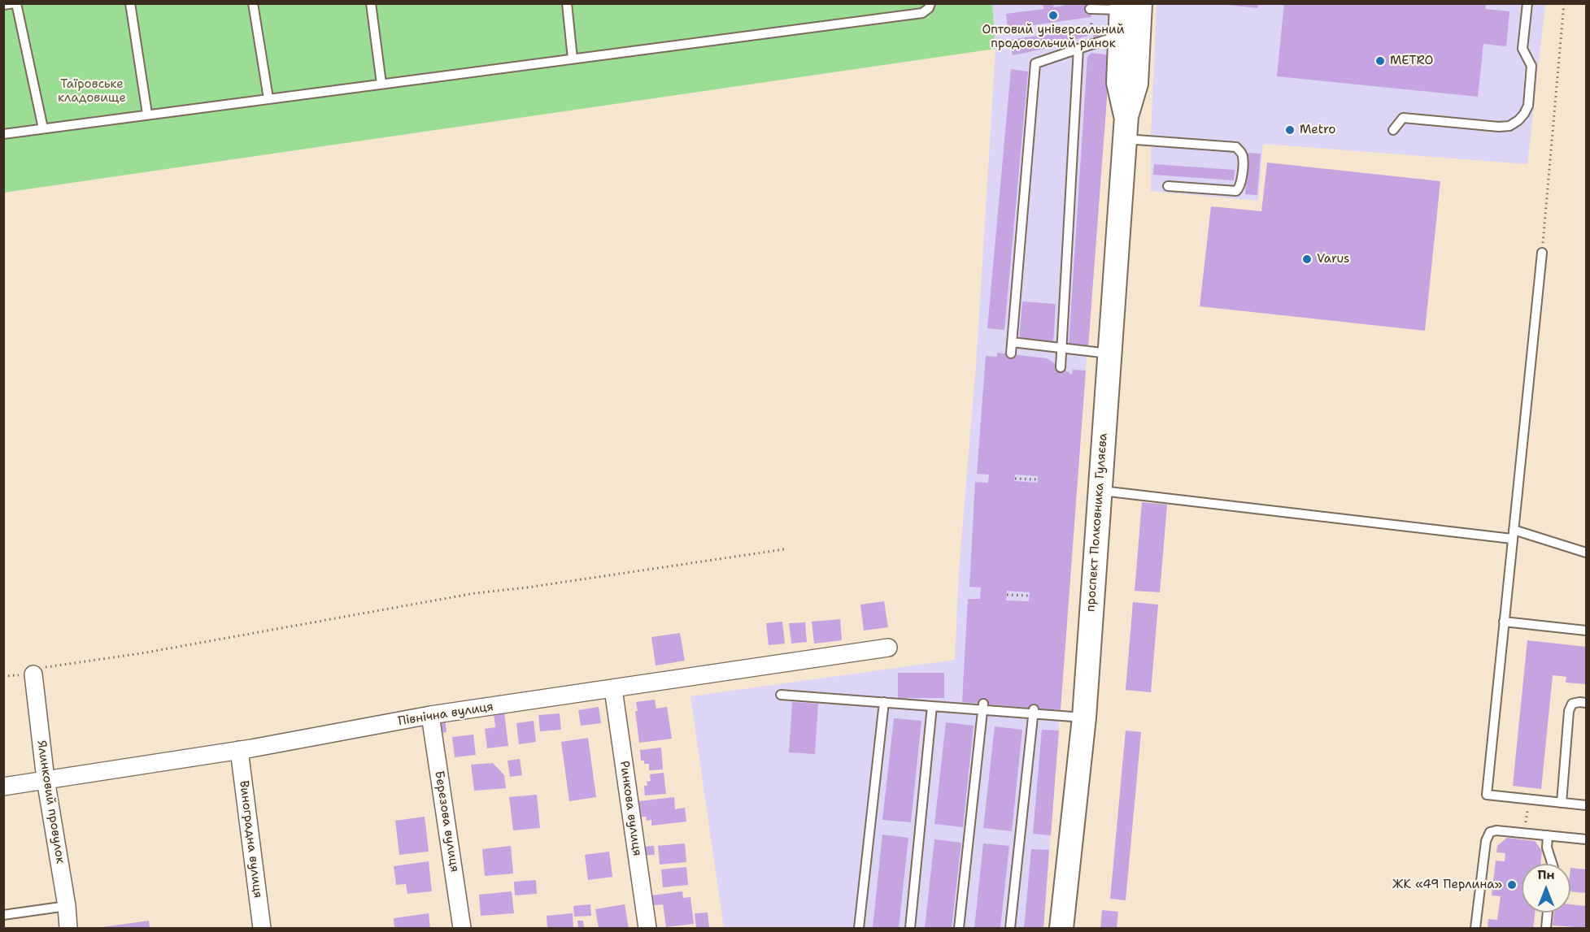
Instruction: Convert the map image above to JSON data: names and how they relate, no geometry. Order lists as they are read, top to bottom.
{
  "streets": {
    "main road": ["проспект Полковника Гуляєва"],
    "street": [
      "Північна вулиця",
      "Ялинковий провулок",
      "Ринкова вулиця",
      "Березова вулиця",
      "Виноградна вулиця"
    ]
  },
  "crossings": [
    ["Північна вулиця", "Ялинковий провулок"],
    ["Північна вулиця", "Ринкова вулиця"],
    ["Північна вулиця", "Березова вулиця"],
    ["Північна вулиця", "Виноградна вулиця"]
  ],
  "parks": ["Таїровське кладовище"],
  "places": [
    "Оптовий універсальний продовольчий ринок",
    "METRO",
    "Metro",
    "Varus",
    "ЖК «49 Перлина»"
  ],
  "north": "top"
}
